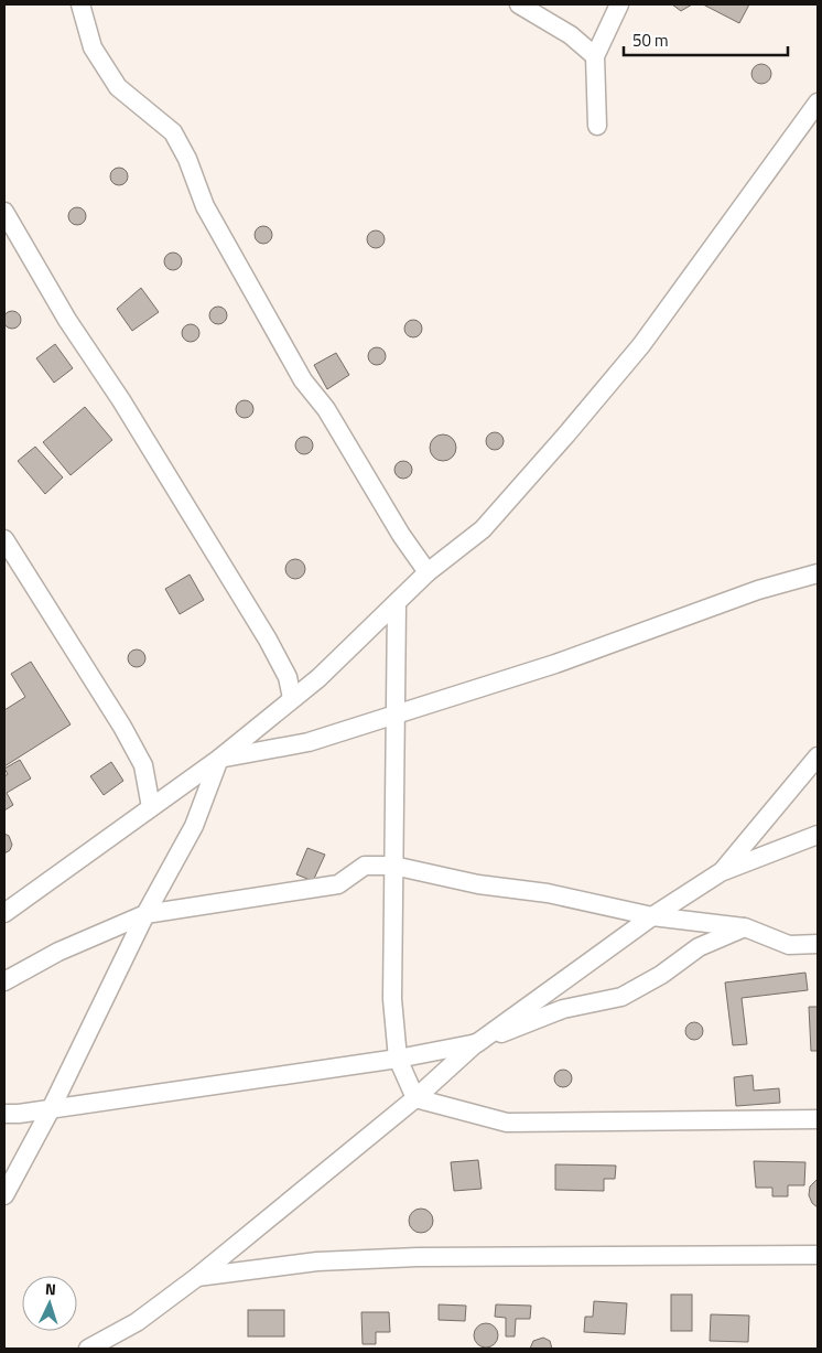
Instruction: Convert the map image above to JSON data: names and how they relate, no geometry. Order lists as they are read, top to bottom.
{
  "scale_bar": "50 m",
  "north": "top"
}
